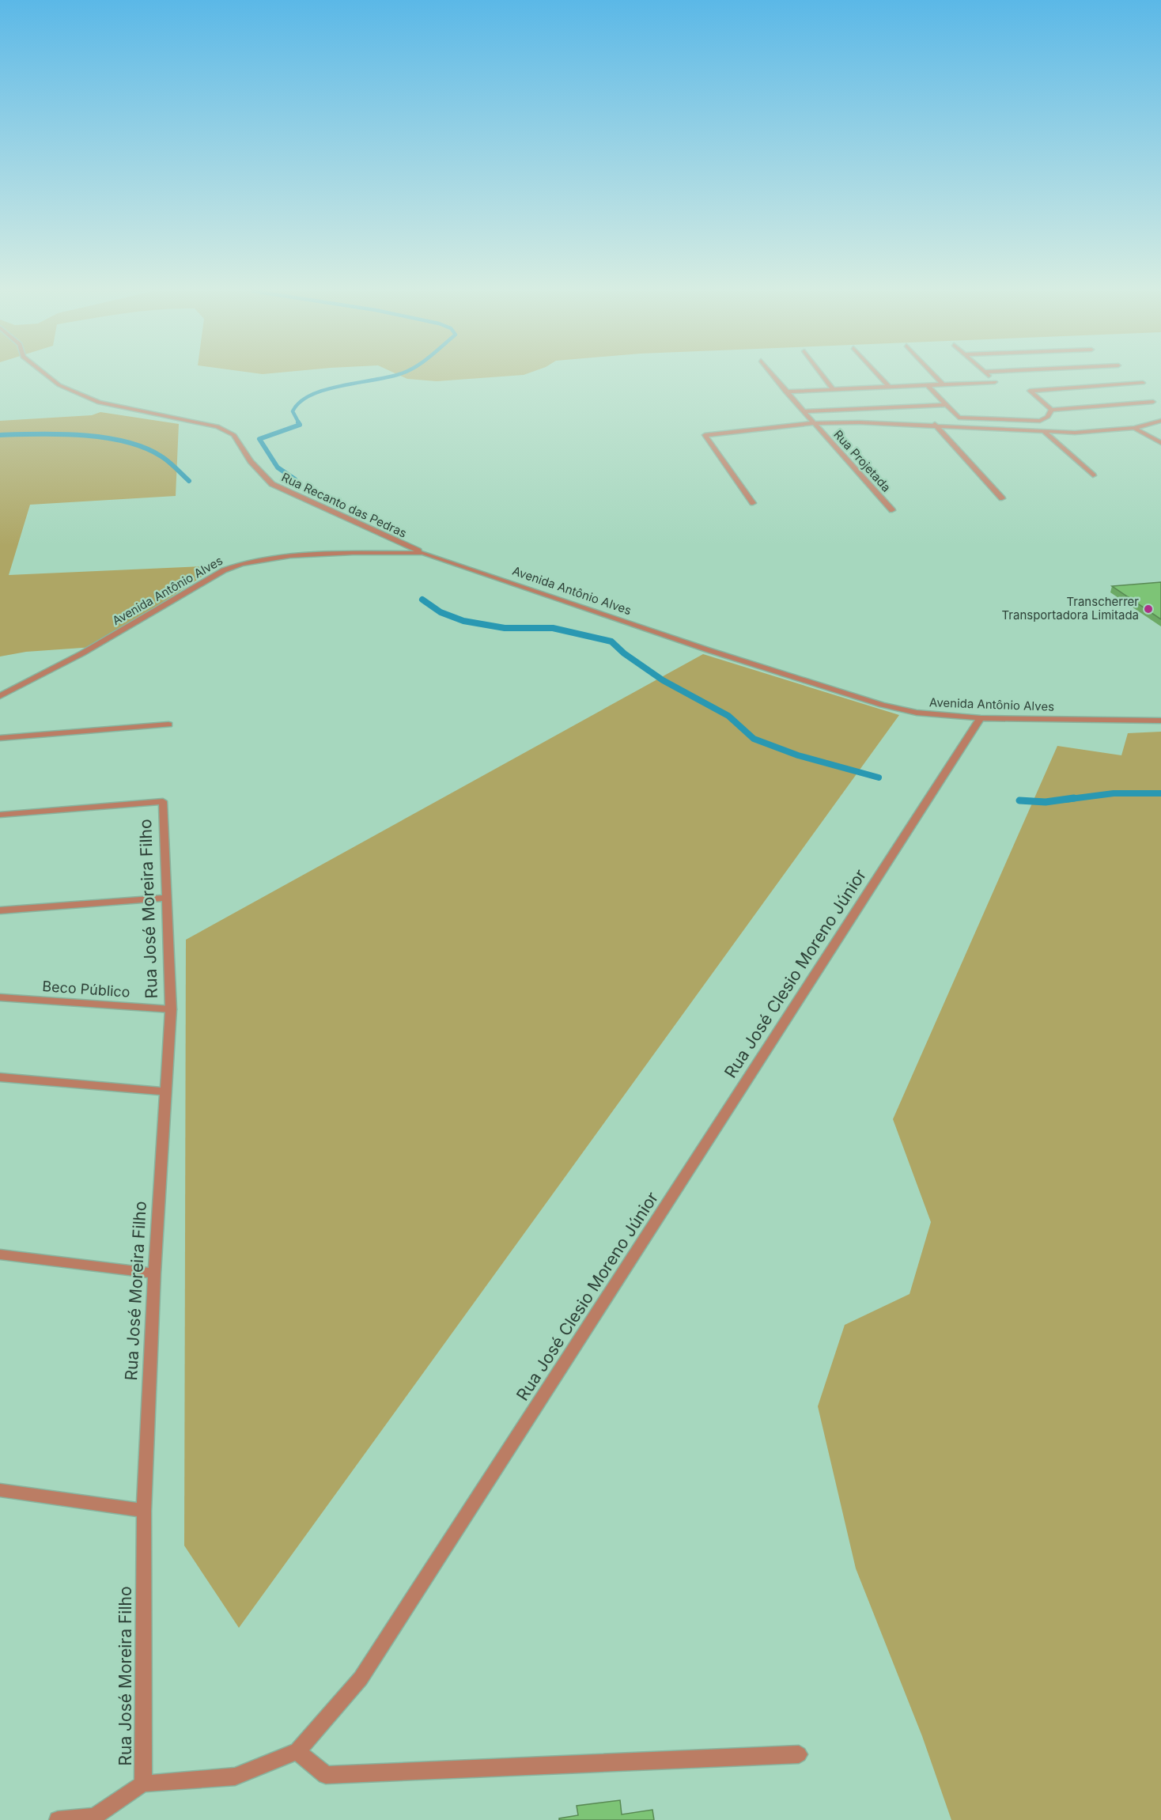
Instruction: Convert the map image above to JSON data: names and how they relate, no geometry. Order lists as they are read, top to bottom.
{
  "streets": {
    "street": [
      "Rua Projetada",
      "Rua Recanto das Pedras",
      "Avenida Antônio Alves",
      "Rua José Moreira Filho",
      "Rua José Clesio Moreno Júnior",
      "Beco Público"
    ]
  },
  "crossings": [
    ["Rua Recanto das Pedras", "Avenida Antônio Alves"],
    ["Avenida Antônio Alves", "Rua José Clesio Moreno Júnior"],
    ["Rua José Moreira Filho", "Rua José Clesio Moreno Júnior"],
    ["Rua José Moreira Filho", "Beco Público"]
  ],
  "places": ["Transcherrer Transportadora Limitada"]
}
